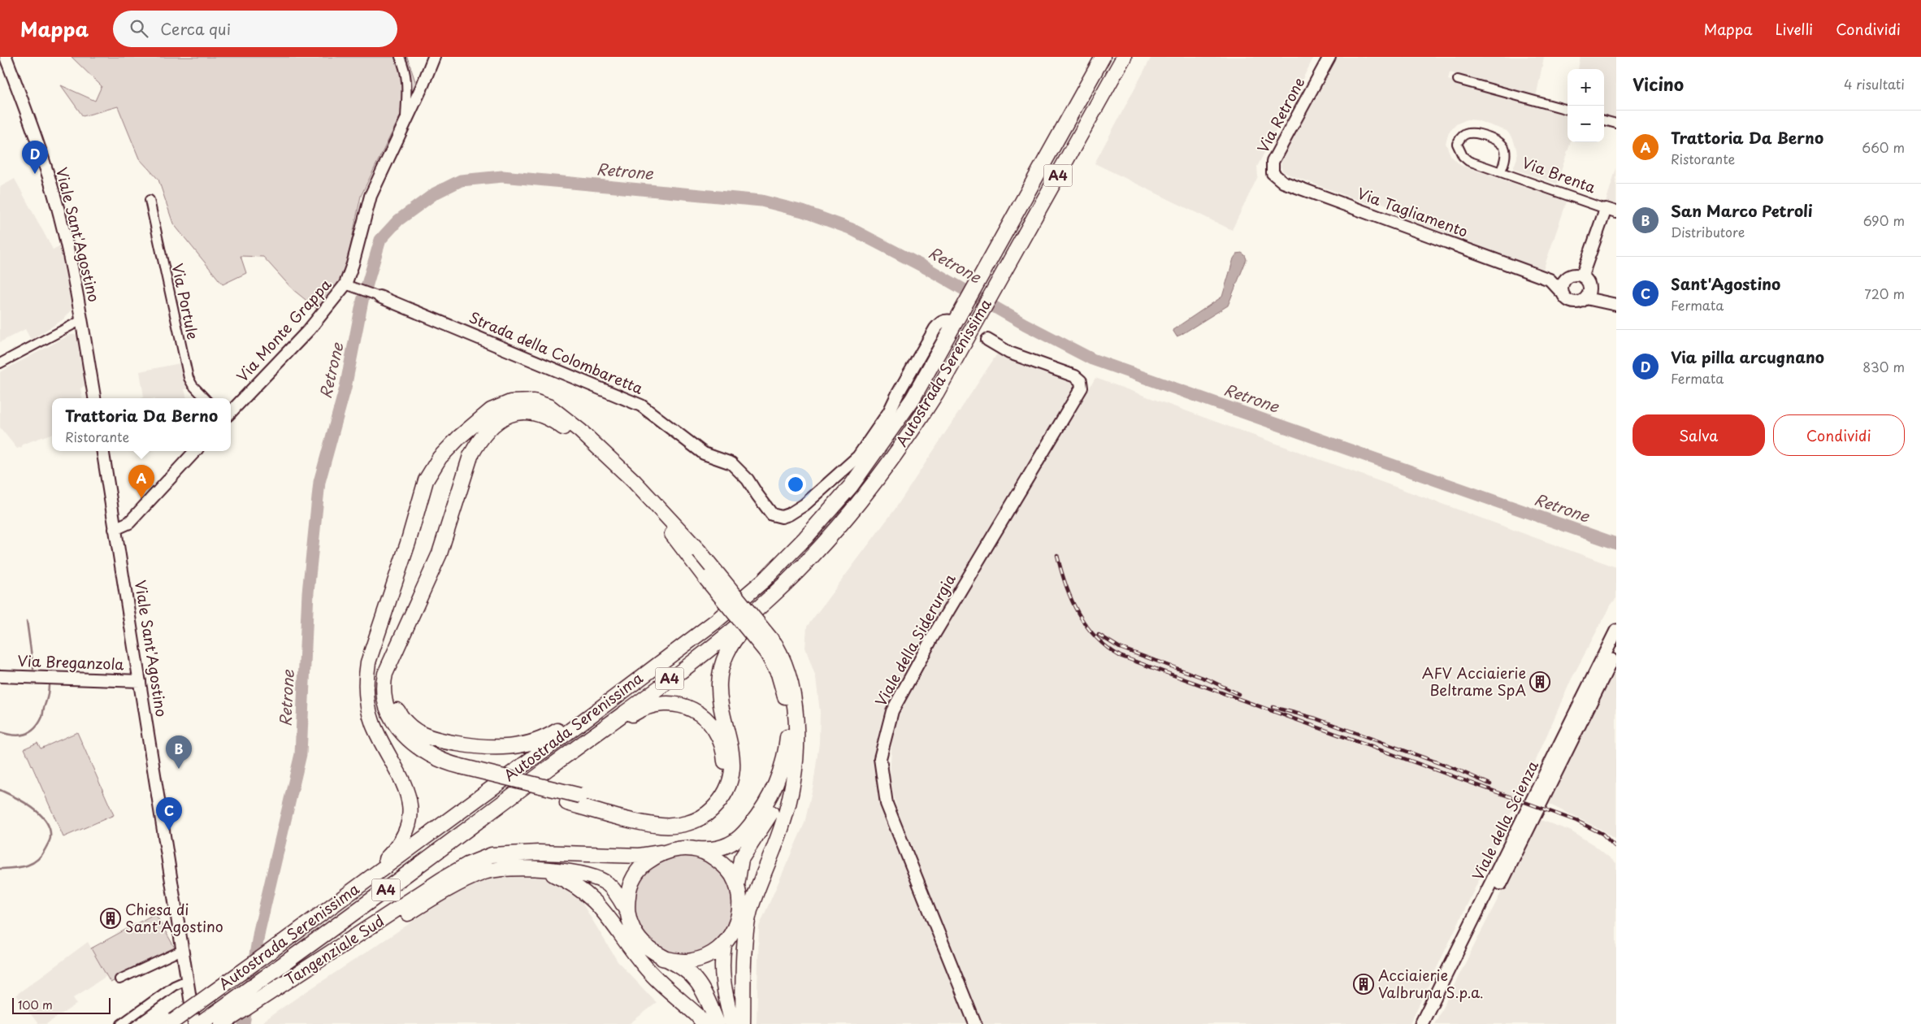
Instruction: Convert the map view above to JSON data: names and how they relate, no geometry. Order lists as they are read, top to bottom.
{
  "streets": {
    "highway": ["A4", "Autostrada Serenissima", "Tangenziale Sud"],
    "main road": ["Viale della Scienza"],
    "street": [
      "Via Retrone",
      "Via Brenta",
      "Via Tagliamento",
      "Viale Sant'Agostino",
      "Via Portule",
      "Via Monte Grappa",
      "Strada della Colombaretta",
      "Viale della Siderurgia",
      "Via Breganzola"
    ]
  },
  "crossings": [
    ["Via Retrone", "Via Tagliamento"],
    ["Via Brenta", "Via Tagliamento"],
    ["Viale Sant'Agostino", "Via Breganzola"]
  ],
  "water": ["Retrone"],
  "places": {
    "building": ["AFV Acciaierie Beltrame SpA", "Chiesa di Sant'Agostino", "Acciaierie Valbruna S.p.a."]
  },
  "scale_bar": "100 m",
  "page": {
    "header": "Mappa",
    "search": "Cerca qui",
    "nav": ["Mappa", "Livelli", "Condividi"],
    "heading": ["Vicino", "4 risultati"],
    "map_buttons": ["+", "−"],
    "list": [
      {
        "mark": "A",
        "name": "Trattoria Da Berno",
        "note": "Ristorante",
        "value": "660 m"
      },
      {
        "mark": "B",
        "name": "San Marco Petroli",
        "note": "Distributore",
        "value": "690 m"
      },
      {
        "mark": "C",
        "name": "Sant'Agostino",
        "note": "Fermata",
        "value": "720 m"
      },
      {
        "mark": "D",
        "name": "Via pilla arcugnano",
        "note": "Fermata",
        "value": "830 m"
      }
    ],
    "pins": [
      "D",
      "A",
      "B",
      "C"
    ],
    "popup": ["Trattoria Da Berno", "Ristorante"],
    "buttons": ["Salva", "Condividi"],
    "scale": "100 m"
  }
}
